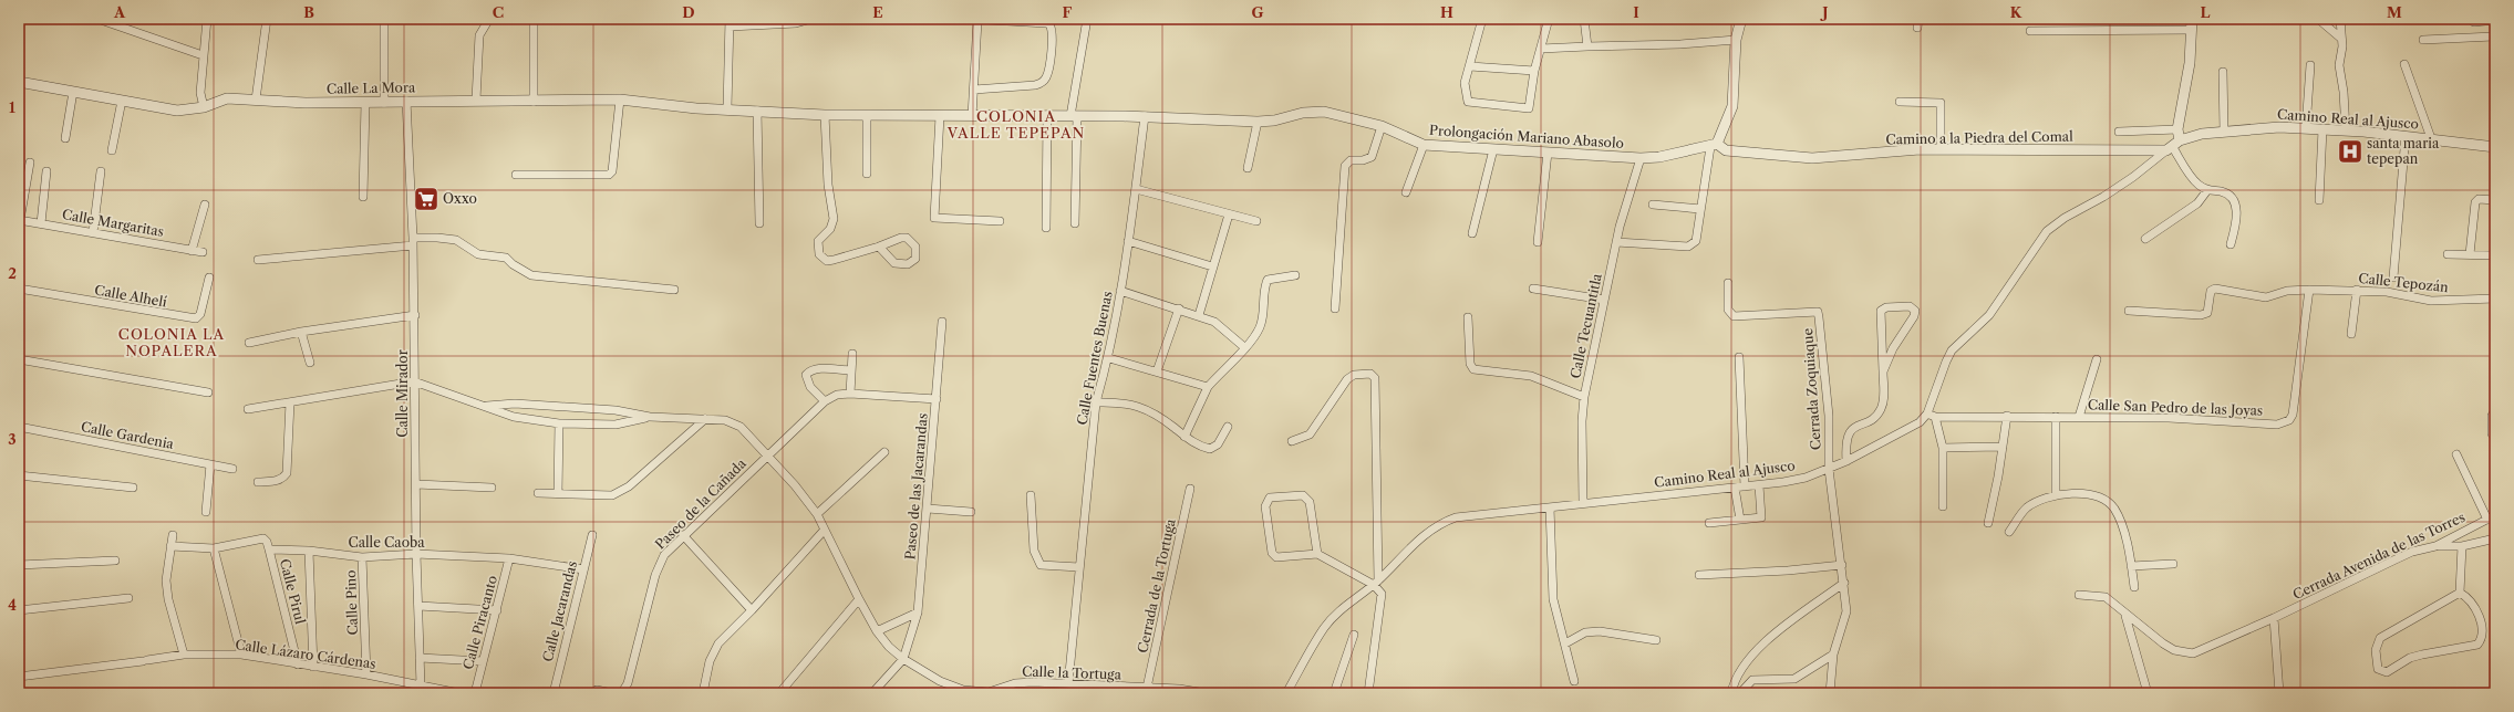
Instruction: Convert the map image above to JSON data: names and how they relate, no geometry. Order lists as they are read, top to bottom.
{
  "streets": {
    "street": [
      "Calle La Mora",
      "Camino Real al Ajusco",
      "Prolongación Mariano Abasolo",
      "Camino a la Piedra del Comal",
      "Calle Margaritas",
      "Calle Tepozán",
      "Calle Alhelí",
      "Calle Tecuantitla",
      "Calle Fuentes Buenas",
      "Cerrada Zoquiaque",
      "Calle Mirador",
      "Calle San Pedro de las Joyas",
      "Calle Gardenia",
      "Paseo de las Jacarandas",
      "Paseo de la Cañada",
      "Calle Caoba",
      "Cerrada Avenida de las Torres",
      "Cerrada de la Tortuga",
      "Calle Pirul",
      "Calle Pino",
      "Calle Jacarandas",
      "Calle Piracanto",
      "Calle Lázaro Cárdenas",
      "Calle la Tortuga"
    ]
  },
  "crossings": [
    ["Calle La Mora", "Prolongación Mariano Abasolo"],
    ["Calle La Mora", "Calle Mirador"],
    ["Camino Real al Ajusco", "Camino a la Piedra del Comal"],
    ["Camino Real al Ajusco", "Calle Tecuantitla"],
    ["Camino Real al Ajusco", "Cerrada Zoquiaque"],
    ["Camino Real al Ajusco", "Calle San Pedro de las Joyas"],
    ["Prolongación Mariano Abasolo", "Camino a la Piedra del Comal"],
    ["Prolongación Mariano Abasolo", "Calle Tecuantitla"],
    ["Prolongación Mariano Abasolo", "Calle Fuentes Buenas"],
    ["Calle Tepozán", "Calle San Pedro de las Joyas"],
    ["Calle Fuentes Buenas", "Calle la Tortuga"],
    ["Calle Mirador", "Calle Caoba"],
    ["Calle Mirador", "Calle Lázaro Cárdenas"],
    ["Paseo de las Jacarandas", "Paseo de la Cañada"],
    ["Paseo de las Jacarandas", "Calle la Tortuga"],
    ["Paseo de la Cañada", "Calle la Tortuga"],
    ["Calle Caoba", "Calle Pirul"],
    ["Calle Caoba", "Calle Pino"],
    ["Calle Caoba", "Calle Jacarandas"],
    ["Calle Caoba", "Calle Piracanto"],
    ["Cerrada de la Tortuga", "Calle la Tortuga"],
    ["Calle Pirul", "Calle Lázaro Cárdenas"],
    ["Calle Pino", "Calle Lázaro Cárdenas"]
  ],
  "districts": ["COLONIA VALLE TEPEPAN", "COLONIA LA NOPALERA"],
  "places": {
    "hospital": ["santa maria tepepan"],
    "supermarket": ["Oxxo"]
  },
  "grid": {
    "columns": [
      "A",
      "B",
      "C",
      "D",
      "E",
      "F",
      "G",
      "H",
      "I",
      "J",
      "K",
      "L",
      "M"
    ],
    "rows": [
      "1",
      "2",
      "3",
      "4"
    ]
  }
}
